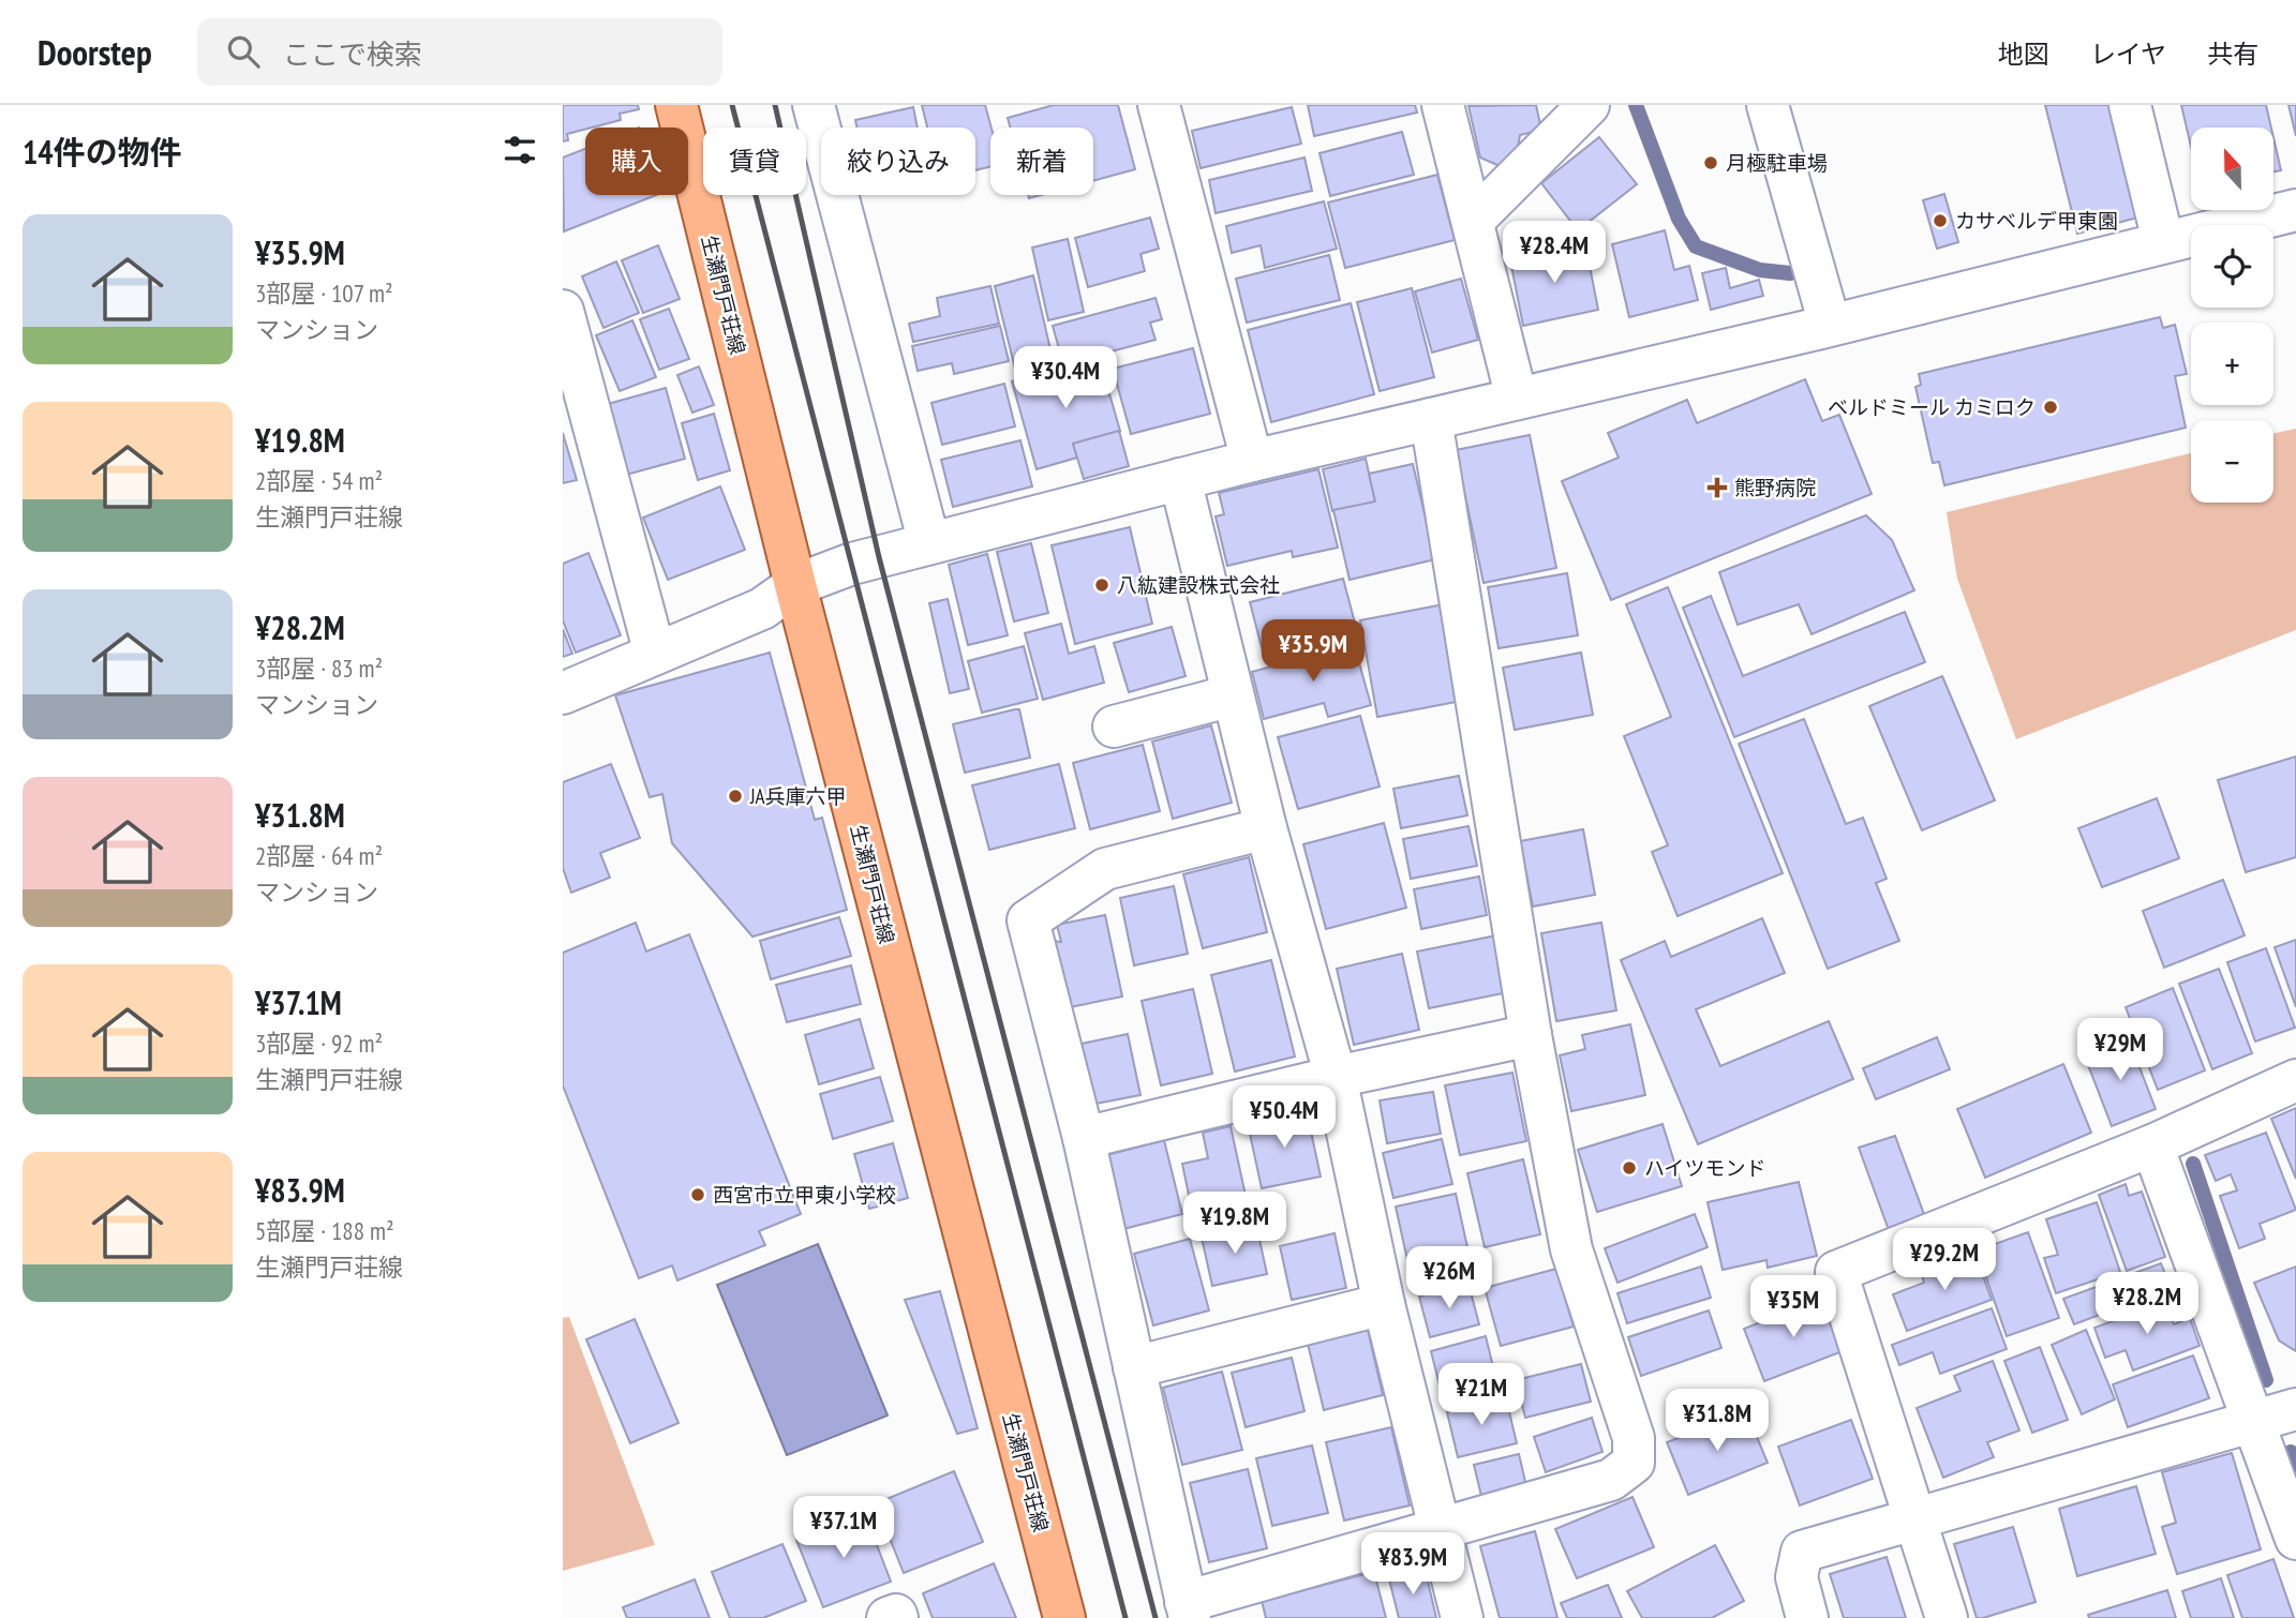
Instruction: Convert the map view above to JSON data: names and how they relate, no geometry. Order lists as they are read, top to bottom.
{
  "streets": {
    "main road": ["生瀬門戸荘線"]
  },
  "places": {
    "other": [
      "月極駐車場",
      "カサベルデ甲東園",
      "ベルドミール カミロク",
      "八紘建設株式会社",
      "JA兵庫六甲",
      "ハイツモンド",
      "西宮市立甲東小学校"
    ],
    "health": ["熊野病院"]
  },
  "north": "top",
  "page": {
    "header": "Doorstep",
    "search": "ここで検索",
    "nav": ["地図", "レイヤ", "共有"],
    "heading": "14件の物件",
    "map_buttons": ["+", "−"],
    "chip": [
      "購入",
      "賃貸",
      "絞り込み",
      "新着"
    ],
    "list": [
      {
        "name": "¥35.9M",
        "note": "3部屋 · 107 m² · マンション"
      },
      {
        "name": "¥19.8M",
        "note": "2部屋 · 54 m² · 生瀬門戸荘線"
      },
      {
        "name": "¥28.2M",
        "note": "3部屋 · 83 m² · マンション"
      },
      {
        "name": "¥31.8M",
        "note": "2部屋 · 64 m² · マンション"
      },
      {
        "name": "¥37.1M",
        "note": "3部屋 · 92 m² · 生瀬門戸荘線"
      },
      {
        "name": "¥83.9M",
        "note": "5部屋 · 188 m² · 生瀬門戸荘線"
      }
    ],
    "price": [
      "¥28.4M",
      "¥30.4M",
      "¥35.9M",
      "¥29M",
      "¥50.4M",
      "¥19.8M",
      "¥29.2M",
      "¥26M",
      "¥28.2M",
      "¥35M",
      "¥21M",
      "¥31.8M",
      "¥37.1M",
      "¥83.9M"
    ]
  }
}
